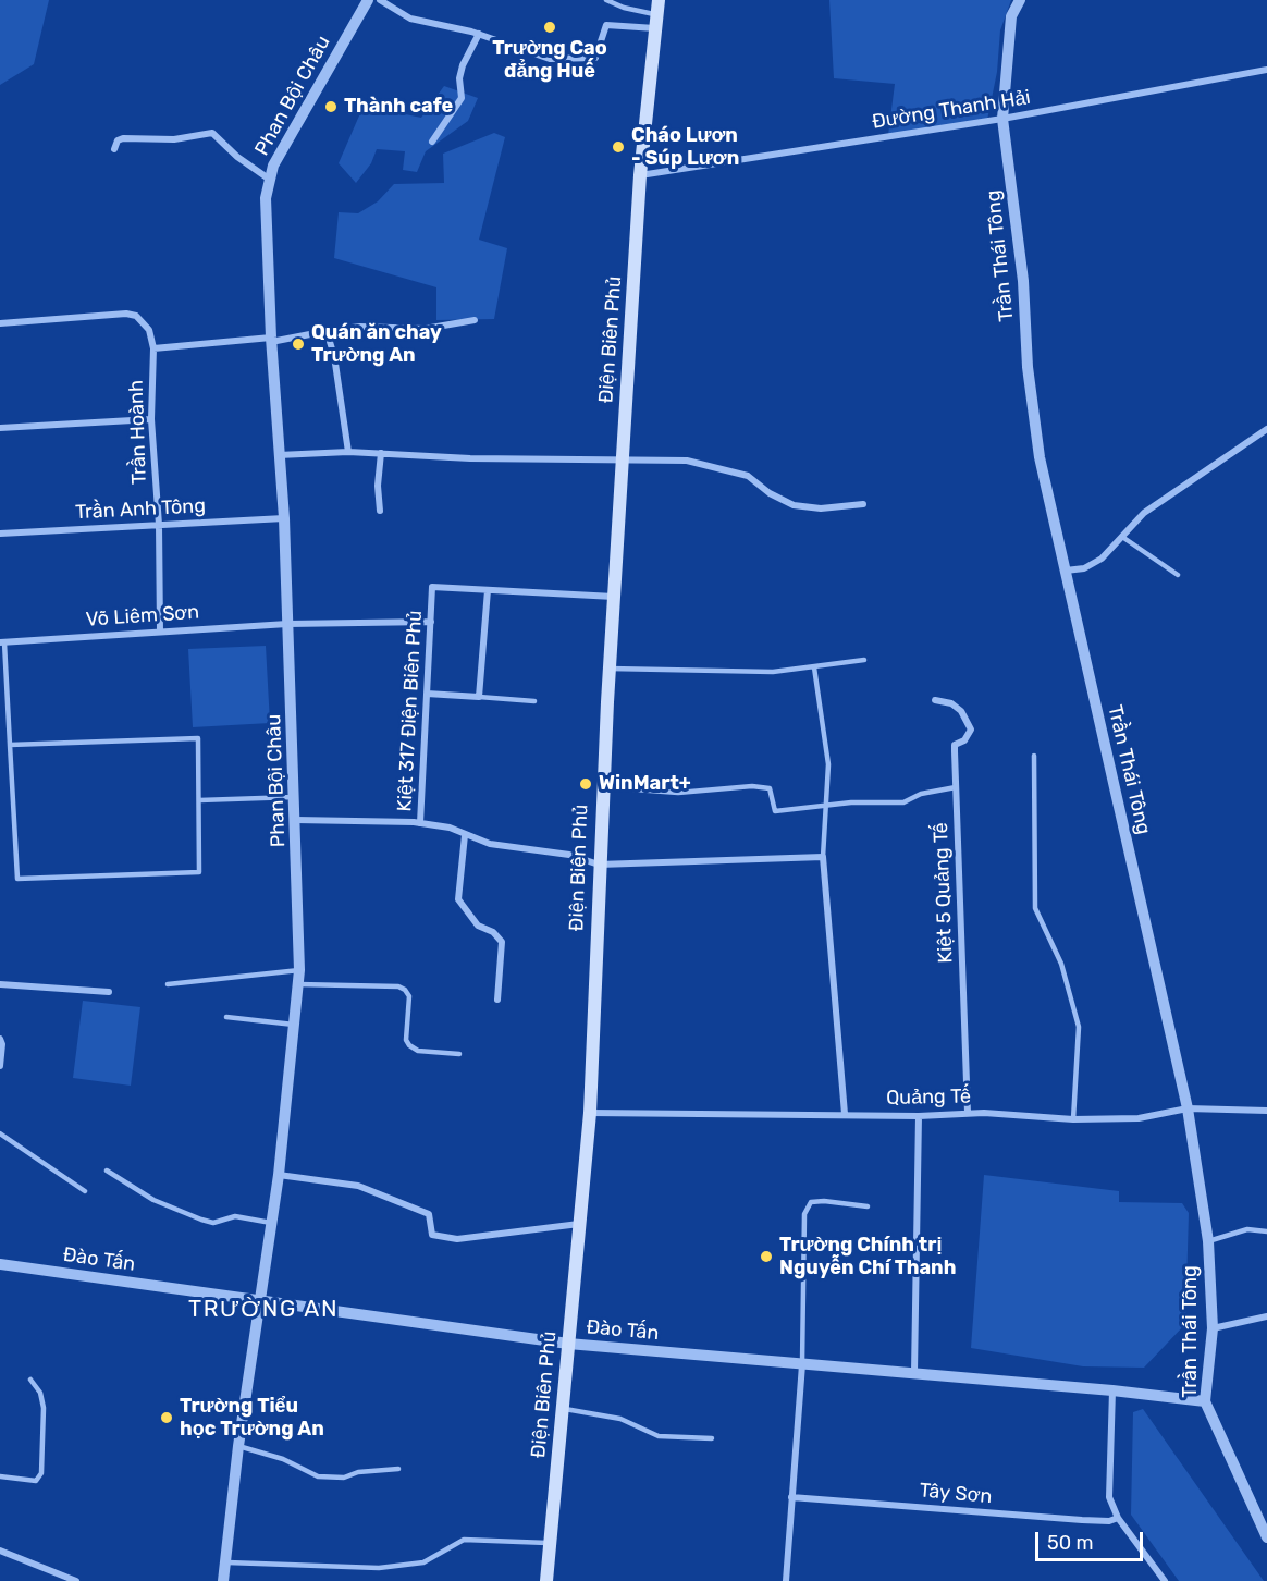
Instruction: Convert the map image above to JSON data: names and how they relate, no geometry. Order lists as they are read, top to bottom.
{
  "streets": {
    "main road": ["Điện Biên Phủ"],
    "street": [
      "Phan Bội Châu",
      "Đường Thanh Hải",
      "Trần Thái Tông",
      "Trần Hoành",
      "Trần Anh Tông",
      "Võ Liêm Sơn",
      "Kiệt 317 Điện Biên Phủ",
      "Kiệt 5 Quảng Tế",
      "Quảng Tế",
      "Đào Tấn",
      "Tây Sơn"
    ]
  },
  "crossings": [
    ["Phan Bội Châu", "Trần Anh Tông"],
    ["Phan Bội Châu", "Võ Liêm Sơn"],
    ["Phan Bội Châu", "Đào Tấn"],
    ["Đường Thanh Hải", "Trần Thái Tông"],
    ["Đường Thanh Hải", "Điện Biên Phủ"],
    ["Trần Thái Tông", "Quảng Tế"],
    ["Trần Thái Tông", "Đào Tấn"],
    ["Điện Biên Phủ", "Kiệt 317 Điện Biên Phủ"],
    ["Điện Biên Phủ", "Quảng Tế"],
    ["Điện Biên Phủ", "Đào Tấn"],
    ["Trần Hoành", "Trần Anh Tông"],
    ["Trần Hoành", "Võ Liêm Sơn"],
    ["Võ Liêm Sơn", "Kiệt 317 Điện Biên Phủ"],
    ["Kiệt 5 Quảng Tế", "Quảng Tế"]
  ],
  "districts": ["TRƯỜNG AN"],
  "places": [
    "Trường Cao đẳng Huế",
    "Thành cafe",
    "Cháo Lươn - Súp Lươn",
    "Quán ăn chay Trường An",
    "WinMart+",
    "Trường Chính trị Nguyễn Chí Thanh",
    "Trường Tiểu học Trường An"
  ],
  "scale_bar": "50 m"
}
